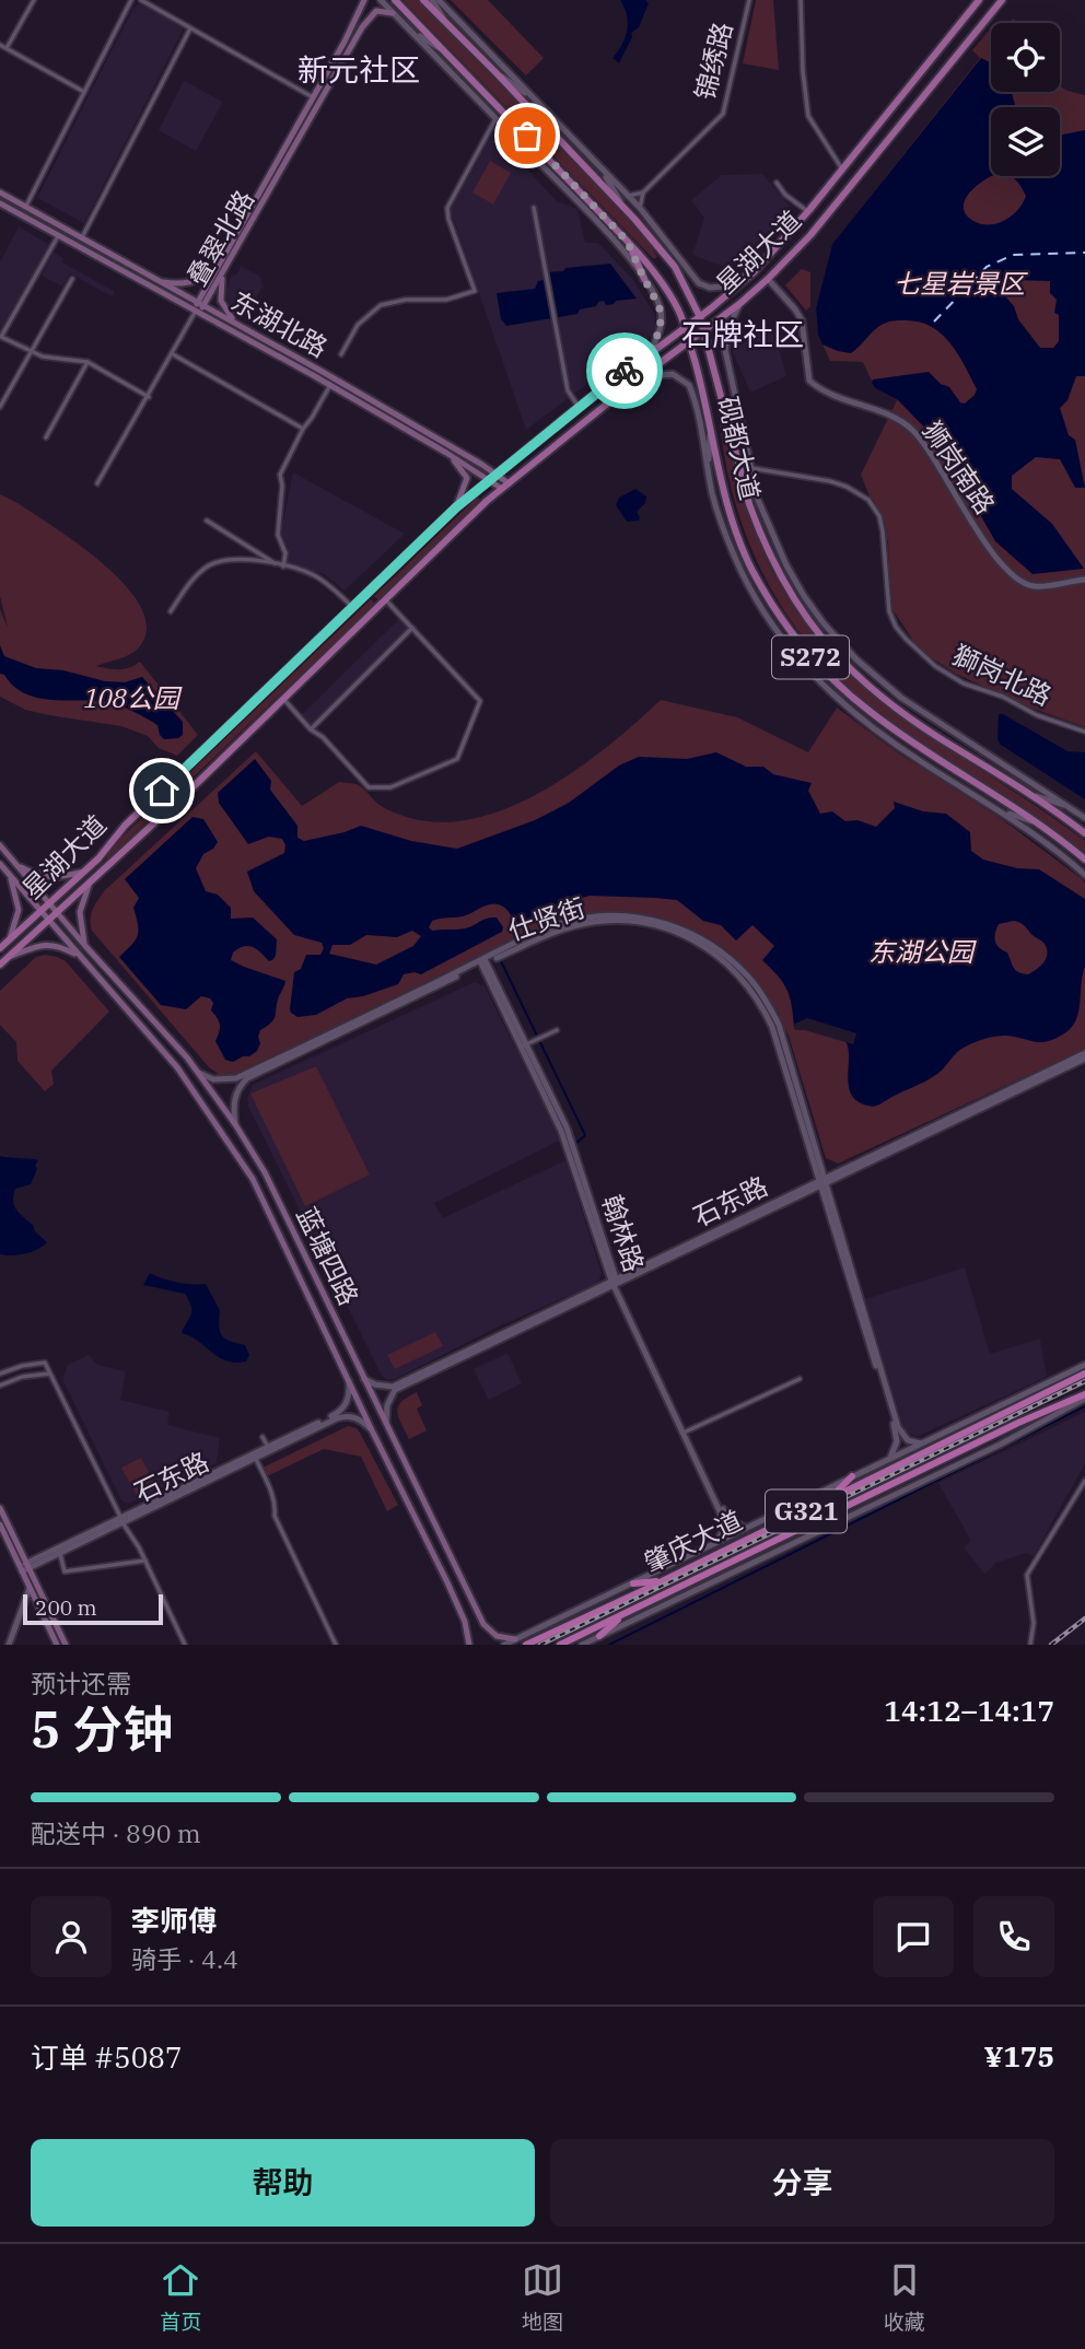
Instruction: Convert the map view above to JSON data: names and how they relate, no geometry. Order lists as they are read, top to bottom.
{
  "streets": {
    "highway": ["G321", "肇庆大道"],
    "main road": [
      "叠翠北路",
      "星湖大道",
      "东湖北路",
      "砚都大道",
      "S272",
      "蓝塘四路"
    ],
    "street": [
      "锦绣路",
      "狮岗南路",
      "獅岗北路",
      "仕贤街",
      "石东路",
      "翰林路"
    ]
  },
  "crossings": [
    ["叠翠北路", "东湖北路"],
    ["星湖大道", "东湖北路"],
    ["星湖大道", "砚都大道"],
    ["星湖大道", "狮岗南路"],
    ["星湖大道", "蓝塘四路"],
    ["仕贤街", "石东路"],
    ["仕贤街", "翰林路"],
    ["仕贤街", "蓝塘四路"],
    ["石东路", "翰林路"],
    ["石东路", "蓝塘四路"]
  ],
  "districts": ["新元社区", "石牌社区"],
  "parks": ["七星岩景区", "108公园", "东湖公园"],
  "scale_bar": "200 m",
  "page": {
    "scale": "200 m",
    "heading": ["5 分钟", "预计还需", "14:12–14:17"],
    "panel": [
      "李师傅",
      "骑手 · 4.4",
      "订单 #5087",
      "¥175"
    ],
    "bar": "配送中 · 890 m",
    "buttons": ["帮助", "分享"],
    "tabs": ["首页", "地图", "收藏"]
  }
}
